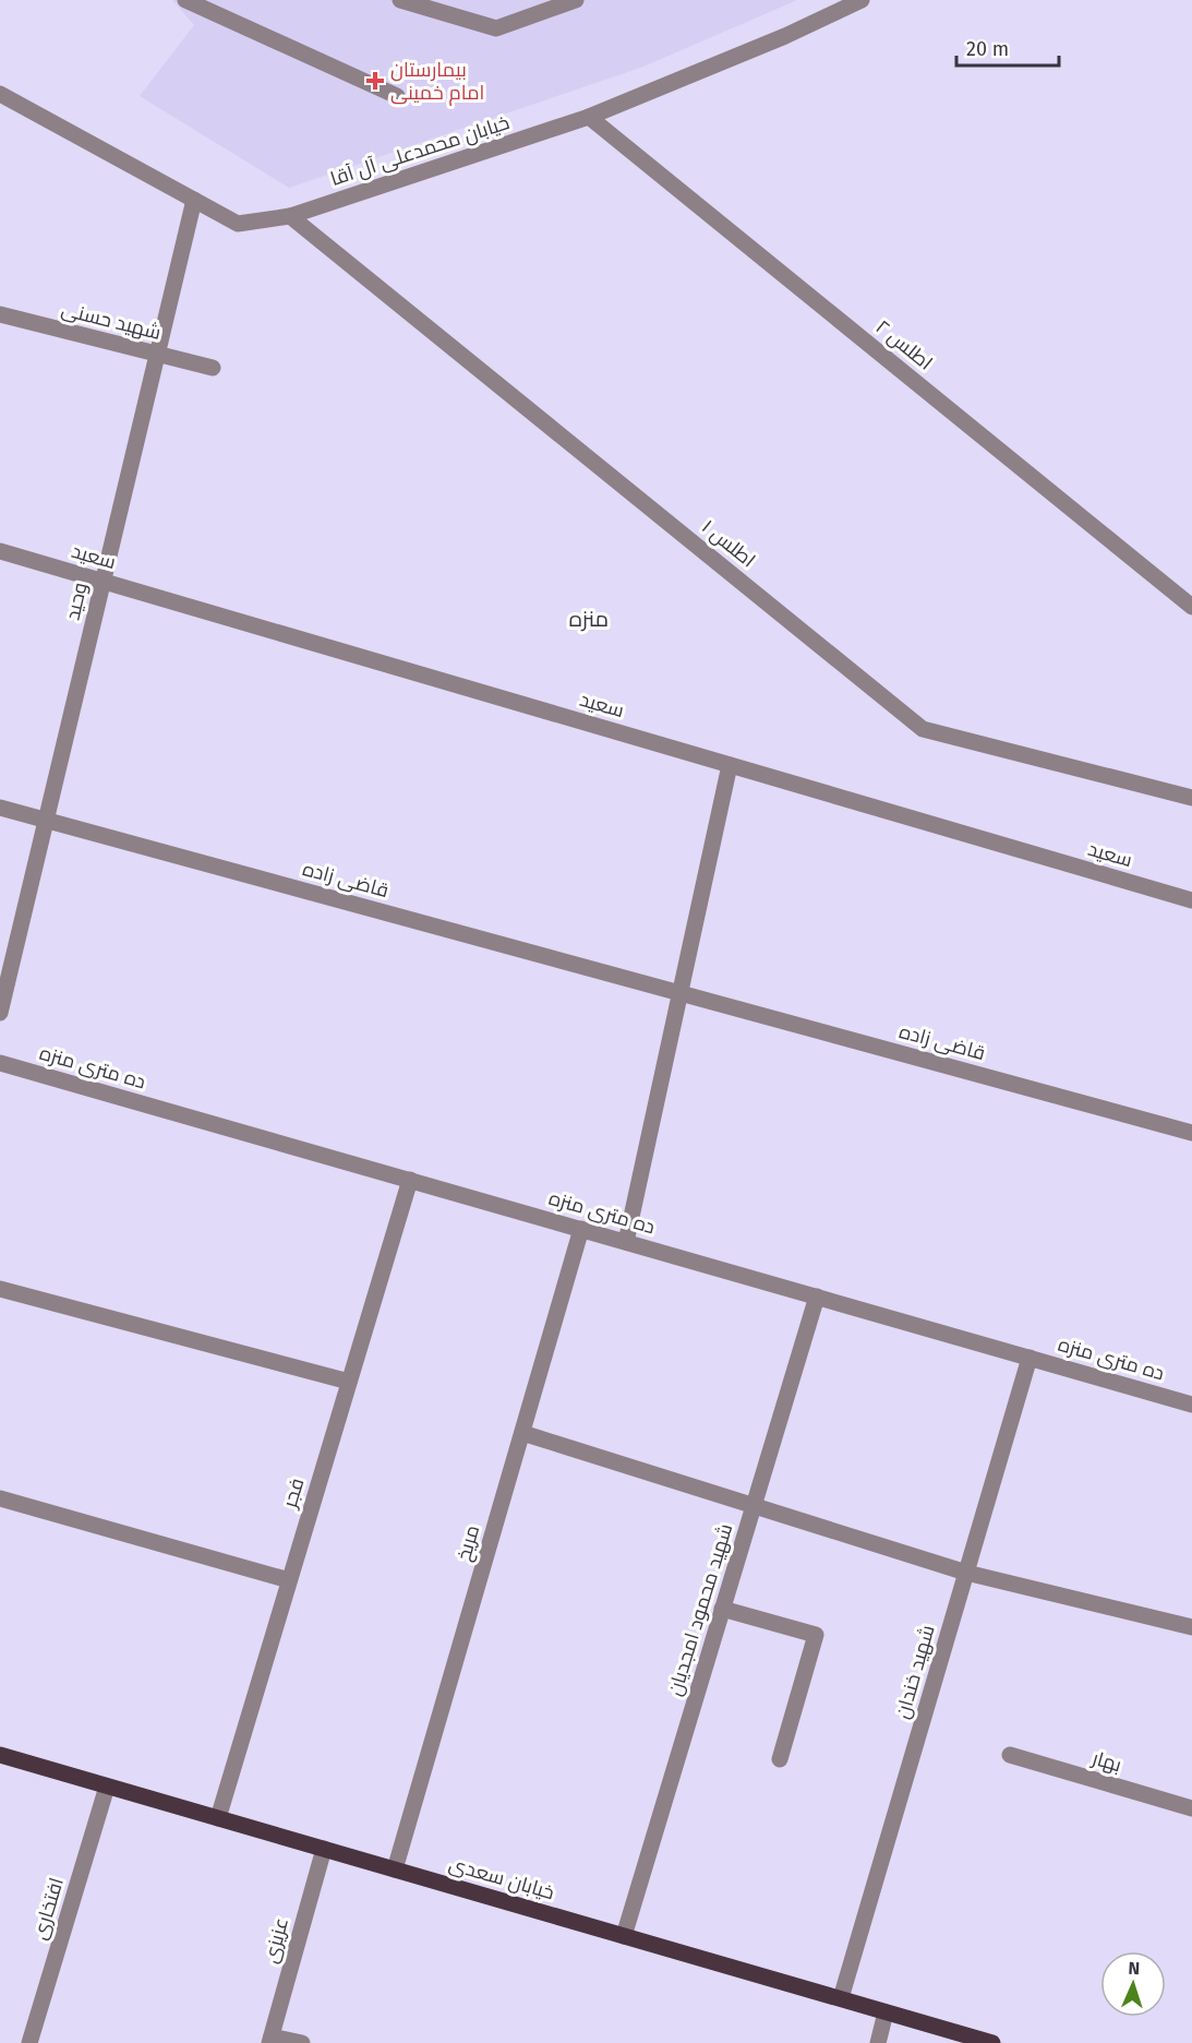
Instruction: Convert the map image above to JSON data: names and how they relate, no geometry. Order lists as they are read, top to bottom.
{
  "streets": {
    "main road": ["خیابان سعدی"],
    "street": [
      "خیابان محمدعلی آل آقا",
      "شهید حسنی",
      "اطلس ۲",
      "اطلس ۱",
      "سعید",
      "وحید",
      "قاضی زاده",
      "ده متری منزه",
      "فجر",
      "مریخ",
      "شهید محمود امجدیان",
      "شهید خندان",
      "بهار",
      "افتخاری",
      "عزیزی"
    ]
  },
  "crossings": [
    ["خیابان محمدعلی آل آقا", "اطلس ۲"],
    ["خیابان محمدعلی آل آقا", "اطلس ۱"],
    ["خیابان محمدعلی آل آقا", "وحید"],
    ["شهید حسنی", "وحید"],
    ["سعید", "وحید"],
    ["وحید", "قاضی زاده"],
    ["ده متری منزه", "فجر"],
    ["ده متری منزه", "مریخ"],
    ["ده متری منزه", "شهید محمود امجدیان"],
    ["ده متری منزه", "شهید خندان"],
    ["فجر", "خیابان سعدی"],
    ["مریخ", "خیابان سعدی"],
    ["شهید محمود امجدیان", "خیابان سعدی"],
    ["شهید خندان", "خیابان سعدی"],
    ["خیابان سعدی", "افتخاری"],
    ["خیابان سعدی", "عزیزی"]
  ],
  "districts": ["منزه"],
  "places": {
    "health": ["بیمارستان امام خمینی"]
  },
  "scale_bar": "20 m",
  "north": "top"
}
